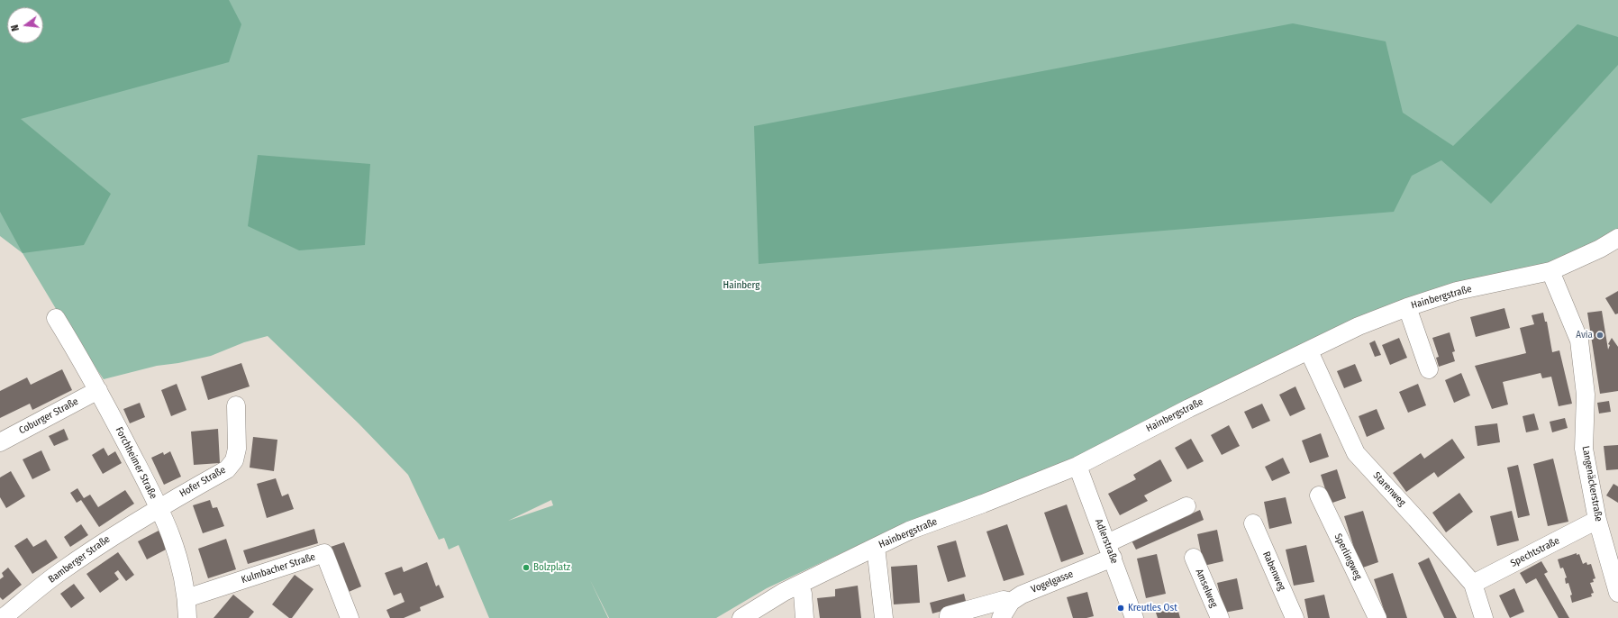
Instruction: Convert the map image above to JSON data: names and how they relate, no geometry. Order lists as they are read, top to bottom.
{
  "streets": {
    "street": [
      "Hainbergstraße",
      "Coburger Straße",
      "Forchheimer Straße",
      "Hofer Straße",
      "Langenäckerstraße",
      "Starenweg",
      "Adlerstraße",
      "Spechtstraße",
      "Sperlingweg",
      "Bamberger Straße",
      "Kulmbacher Straße",
      "Rabenweg",
      "Vogelgasse",
      "Amselweg"
    ]
  },
  "crossings": [
    ["Hainbergstraße", "Langenäckerstraße"],
    ["Hainbergstraße", "Starenweg"],
    ["Hainbergstraße", "Adlerstraße"],
    ["Coburger Straße", "Forchheimer Straße"],
    ["Forchheimer Straße", "Hofer Straße"],
    ["Forchheimer Straße", "Bamberger Straße"],
    ["Forchheimer Straße", "Kulmbacher Straße"],
    ["Hofer Straße", "Bamberger Straße"],
    ["Langenäckerstraße", "Spechtstraße"],
    ["Starenweg", "Spechtstraße"],
    ["Adlerstraße", "Vogelgasse"]
  ],
  "parks": ["Hainberg"],
  "places": ["Avia", "Bolzplatz", "Kreutles Ost"],
  "north": "left"
}
